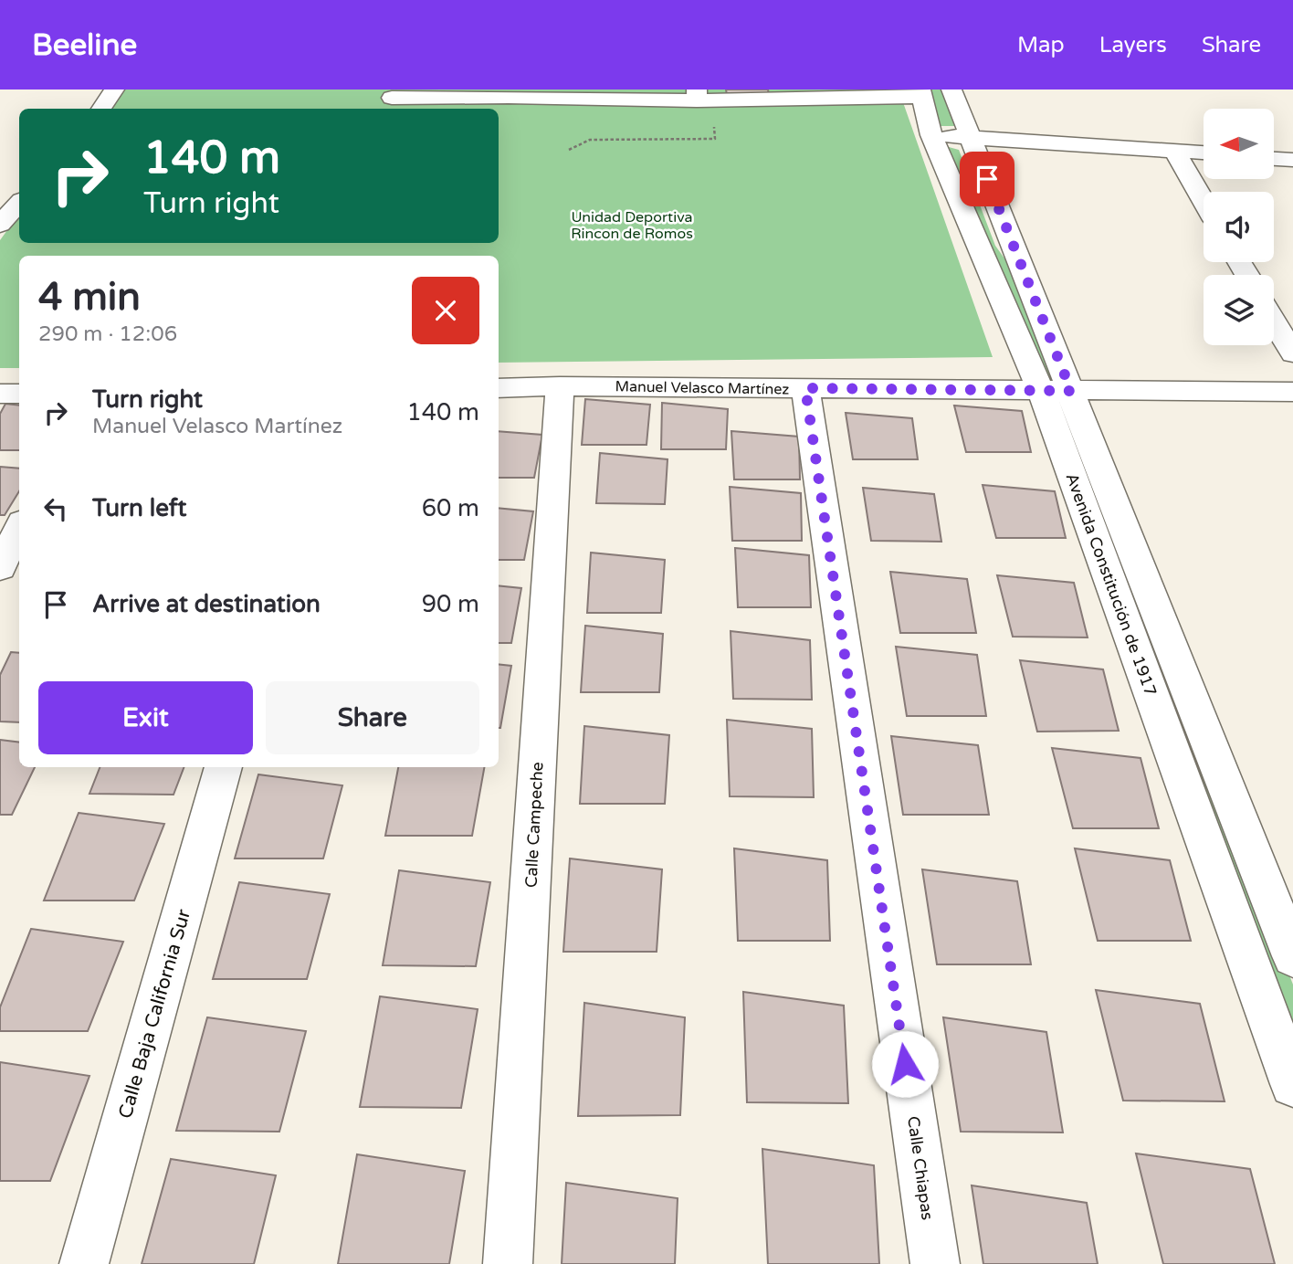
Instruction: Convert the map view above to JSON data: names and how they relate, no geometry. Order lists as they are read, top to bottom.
{
  "streets": {
    "street": [
      "Manuel Velasco Martínez",
      "Avenida Constitución de 1917",
      "Calle Campeche",
      "Calle Baja California Sur",
      "Calle Chiapas"
    ]
  },
  "crossings": [
    ["Manuel Velasco Martínez", "Avenida Constitución de 1917"],
    ["Manuel Velasco Martínez", "Calle Campeche"],
    ["Manuel Velasco Martínez", "Calle Chiapas"]
  ],
  "parks": ["Unidad Deportiva Rincon de Romos"],
  "north": "left",
  "page": {
    "header": "Beeline",
    "nav": ["Map", "Layers", "Share"],
    "turn": ["140 m", "Turn right"],
    "heading": ["4 min", "290 m · 12:06"],
    "list": [
      {
        "name": "Turn right",
        "note": "Manuel Velasco Martínez",
        "value": "140 m"
      },
      {
        "name": "Turn left",
        "value": "60 m"
      },
      {
        "name": "Arrive at destination",
        "value": "90 m"
      }
    ],
    "buttons": ["Exit", "Share"]
  }
}
